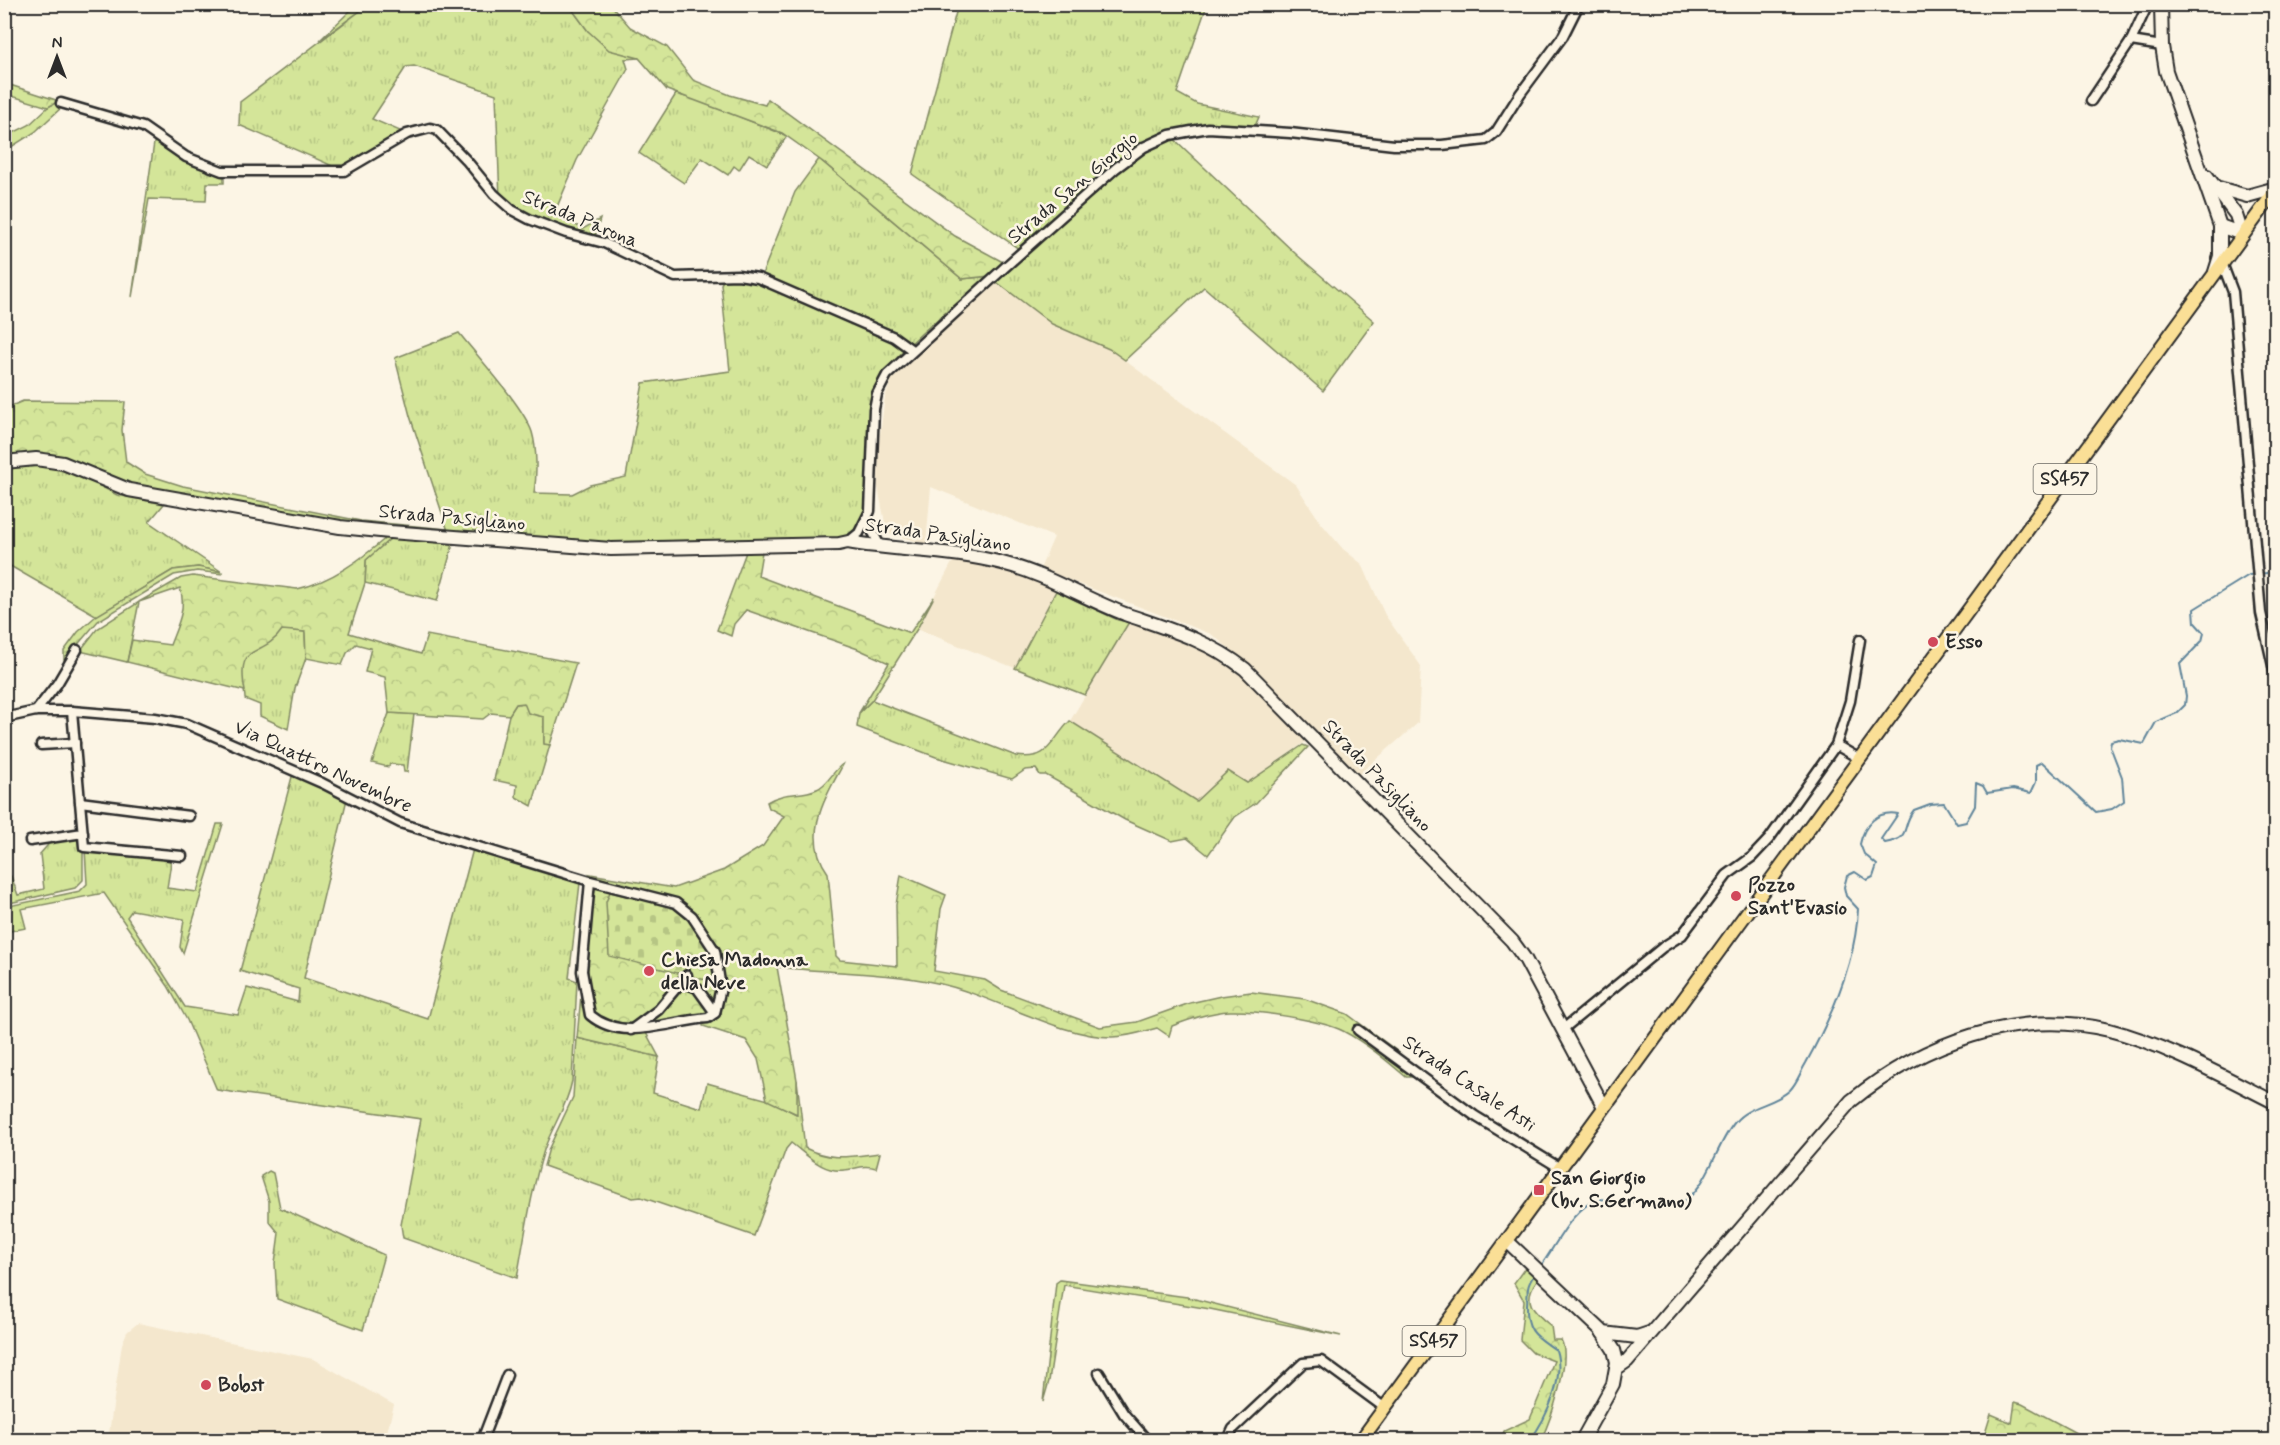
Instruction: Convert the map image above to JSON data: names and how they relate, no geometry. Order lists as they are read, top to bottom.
{
  "streets": {
    "main road": ["SS457"],
    "street": [
      "Strada San Giorgio",
      "Strada Parona",
      "Strada Pasigliano",
      "Via Quattro Novembre",
      "Strada Casale Asti"
    ]
  },
  "crossings": [
    ["Strada San Giorgio", "Strada Parona"],
    ["SS457", "Strada Pasigliano"],
    ["SS457", "Strada Casale Asti"]
  ],
  "places": {
    "other": [
      "Esso",
      "Pozzo Sant'Evasio",
      "Chiesa Madonna della Neve",
      "Bobst"
    ],
    "transit": ["San Giorgio (bv. S.Germano)"]
  },
  "north": "top"
}
